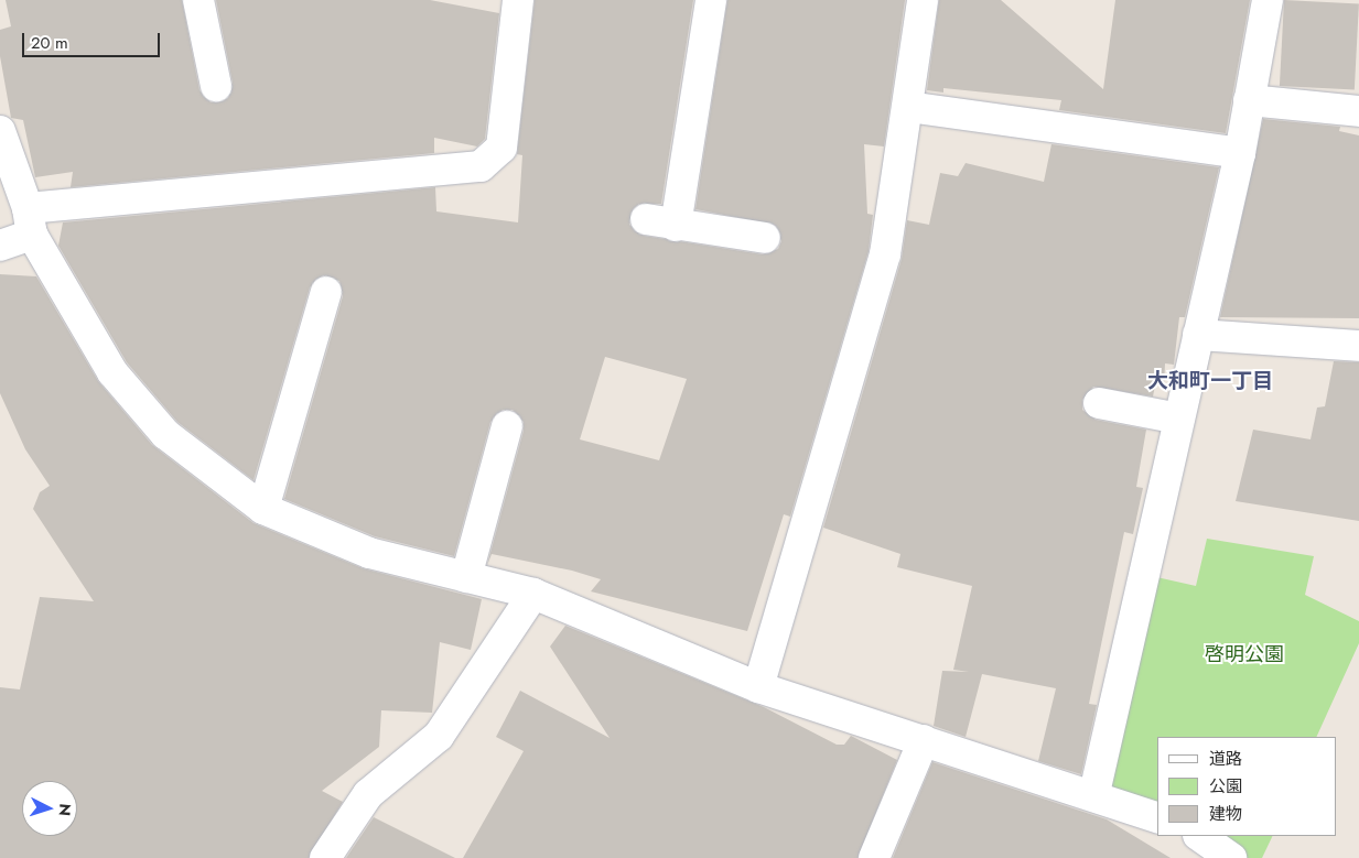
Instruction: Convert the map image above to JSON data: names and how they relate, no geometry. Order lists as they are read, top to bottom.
{
  "districts": ["大和町一丁目"],
  "parks": ["啓明公園"],
  "legend": ["道路", "公園", "建物"],
  "scale_bar": "20 m",
  "north": "right"
}
